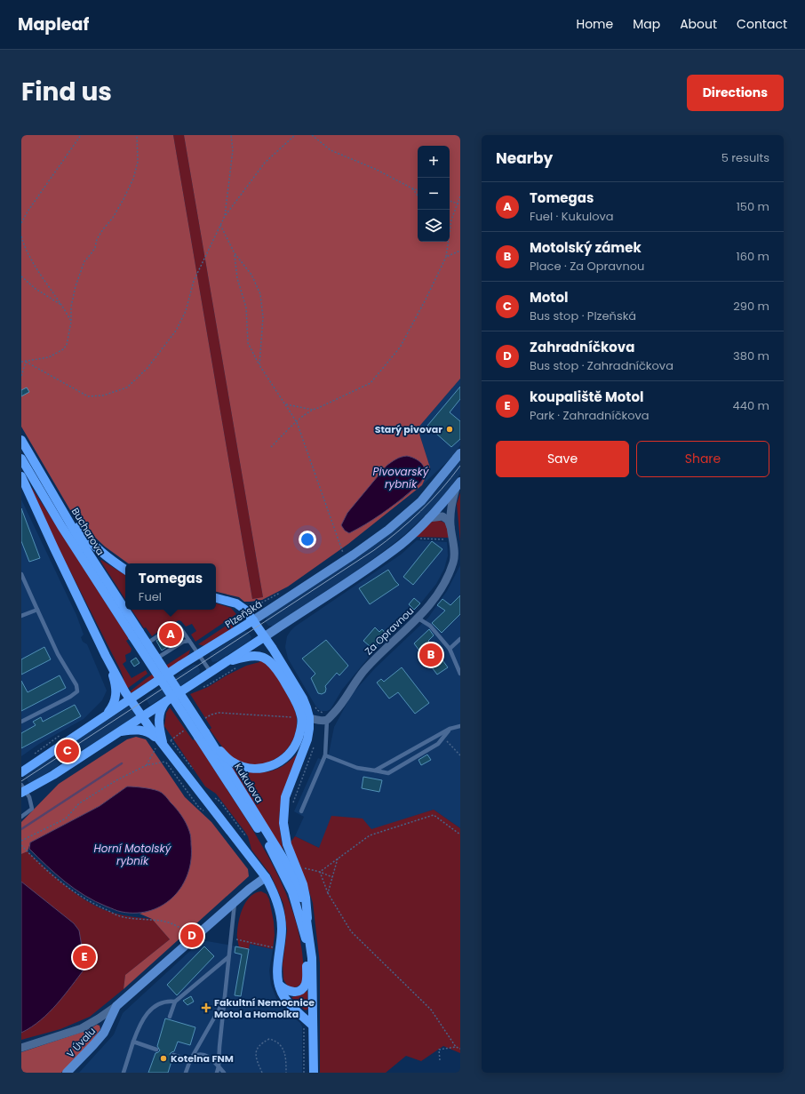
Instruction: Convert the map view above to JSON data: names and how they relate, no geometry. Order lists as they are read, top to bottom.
{
  "streets": {
    "main road": [
      "Bucharova",
      "Plzeňská",
      "Kukulova",
      "V Úvalu"
    ],
    "street": ["Za Opravnou"]
  },
  "crossings": [
    ["Bucharova", "Kukulova"]
  ],
  "water": ["Pivovarský rybník", "Horní Motolský rybník"],
  "places": {
    "other": ["Starý pivovar", "Kotelna FNM"],
    "health": ["Fakultní Nemocnice Motol a Homolka"]
  },
  "page": {
    "header": "Mapleaf",
    "nav": [
      "Home",
      "Map",
      "About",
      "Contact"
    ],
    "title": "Find us",
    "buttons": [
      "Directions",
      ["Save", "Share"]
    ],
    "heading": ["Nearby", "5 results"],
    "map_buttons": ["+", "−"],
    "list": [
      {
        "mark": "A",
        "name": "Tomegas",
        "note": "Fuel · Kukulova",
        "value": "150 m"
      },
      {
        "mark": "B",
        "name": "Motolský zámek",
        "note": "Place · Za Opravnou",
        "value": "160 m"
      },
      {
        "mark": "C",
        "name": "Motol",
        "note": "Bus stop · Plzeňská",
        "value": "290 m"
      },
      {
        "mark": "D",
        "name": "Zahradníčkova",
        "note": "Bus stop · Zahradníčkova",
        "value": "380 m"
      },
      {
        "mark": "E",
        "name": "koupaliště Motol",
        "note": "Park · Zahradníčkova",
        "value": "440 m"
      }
    ],
    "popup": ["Tomegas", "Fuel"],
    "pins": [
      "A",
      "B",
      "C",
      "D",
      "E"
    ]
  }
}
